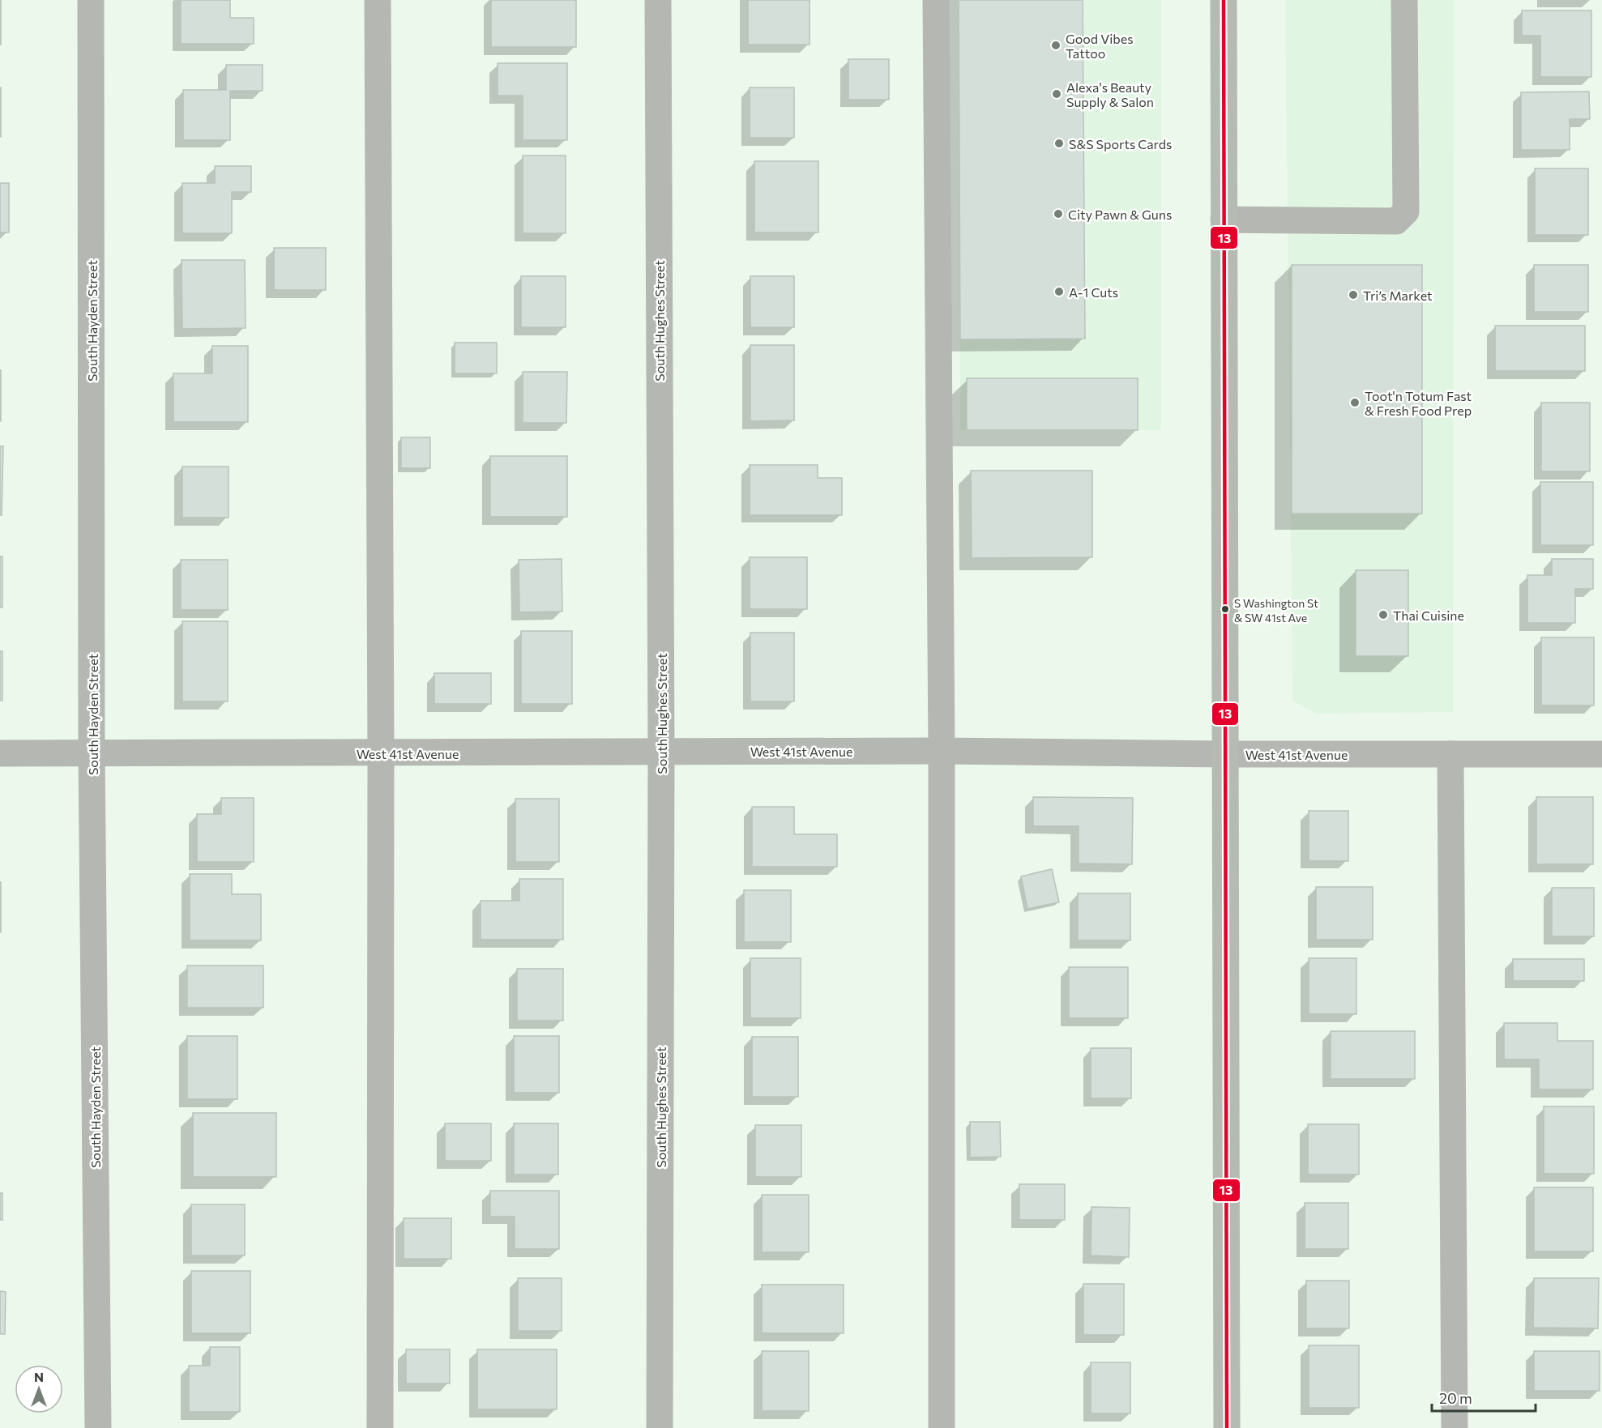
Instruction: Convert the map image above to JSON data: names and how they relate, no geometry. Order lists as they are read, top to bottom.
{
  "streets": {
    "street": ["South Hayden Street", "South Hughes Street", "West 41st Avenue"]
  },
  "crossings": [
    ["South Hayden Street", "West 41st Avenue"],
    ["South Hughes Street", "West 41st Avenue"]
  ],
  "places": [
    "Good Vibes Tattoo",
    "Alexa's Beauty Supply & Salon",
    "S&S Sports Cards",
    "City Pawn & Guns",
    "A-1 Cuts",
    "Tri’s Market",
    "Toot'n Totum Fast & Fresh Food Prep",
    "S Washington St & SW 41st Ave",
    "Thai Cuisine"
  ],
  "lines": ["transit line 13"],
  "scale_bar": "20 m",
  "north": "top"
}
